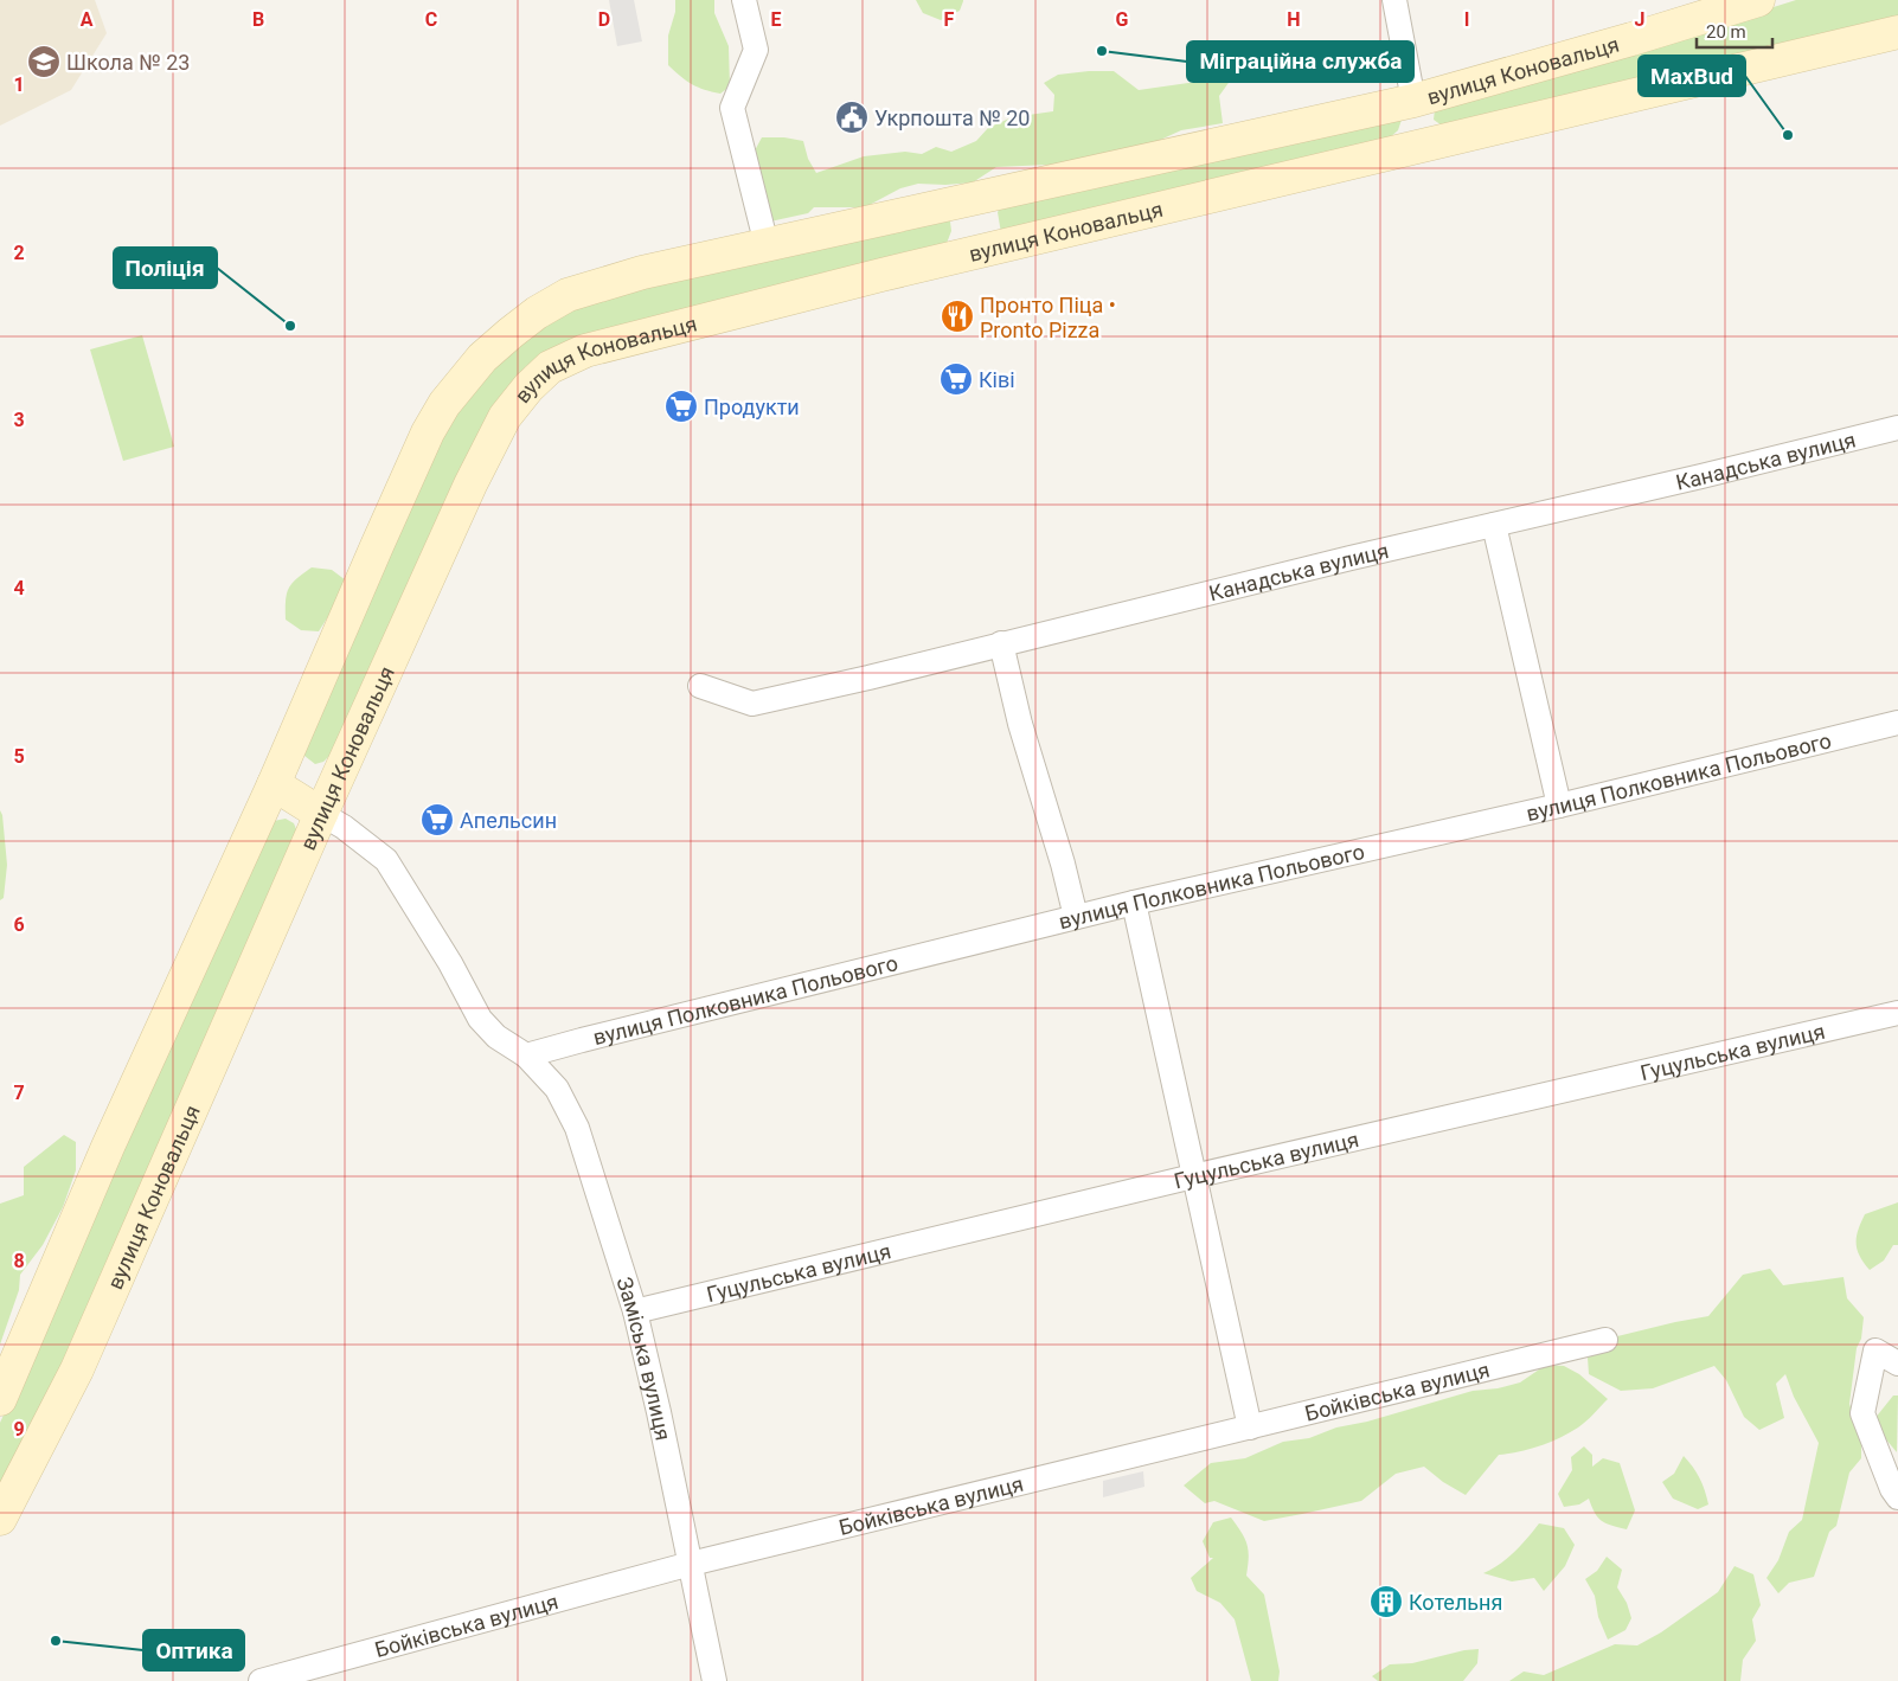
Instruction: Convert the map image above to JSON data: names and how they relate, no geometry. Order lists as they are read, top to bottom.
{
  "streets": {
    "main road": ["вулиця Коновальця"],
    "street": [
      "Канадська вулиця",
      "вулиця Полковника Польового",
      "Гуцульська вулиця",
      "Заміська вулиця",
      "Бойківська вулиця"
    ]
  },
  "crossings": [
    ["вулиця Коновальця", "Заміська вулиця"],
    ["вулиця Полковника Польового", "Заміська вулиця"],
    ["Гуцульська вулиця", "Заміська вулиця"],
    ["Заміська вулиця", "Бойківська вулиця"]
  ],
  "places": {
    "other": [
      "Міграційна служба",
      "MaxBud",
      "Поліція",
      "Оптика"
    ],
    "school or university": ["Школа № 23"],
    "public building": ["Укрпошта № 20"],
    "restaurant": ["Пронто Піца • Pronto Pizza"],
    "supermarket": ["Ківі", "Продукти", "Апельсин"],
    "building": ["Котельня"]
  },
  "scale_bar": "20 m",
  "grid": {
    "columns": [
      "A",
      "B",
      "C",
      "D",
      "E",
      "F",
      "G",
      "H",
      "I",
      "J"
    ],
    "rows": [
      "1",
      "2",
      "3",
      "4",
      "5",
      "6",
      "7",
      "8",
      "9"
    ]
  }
}
